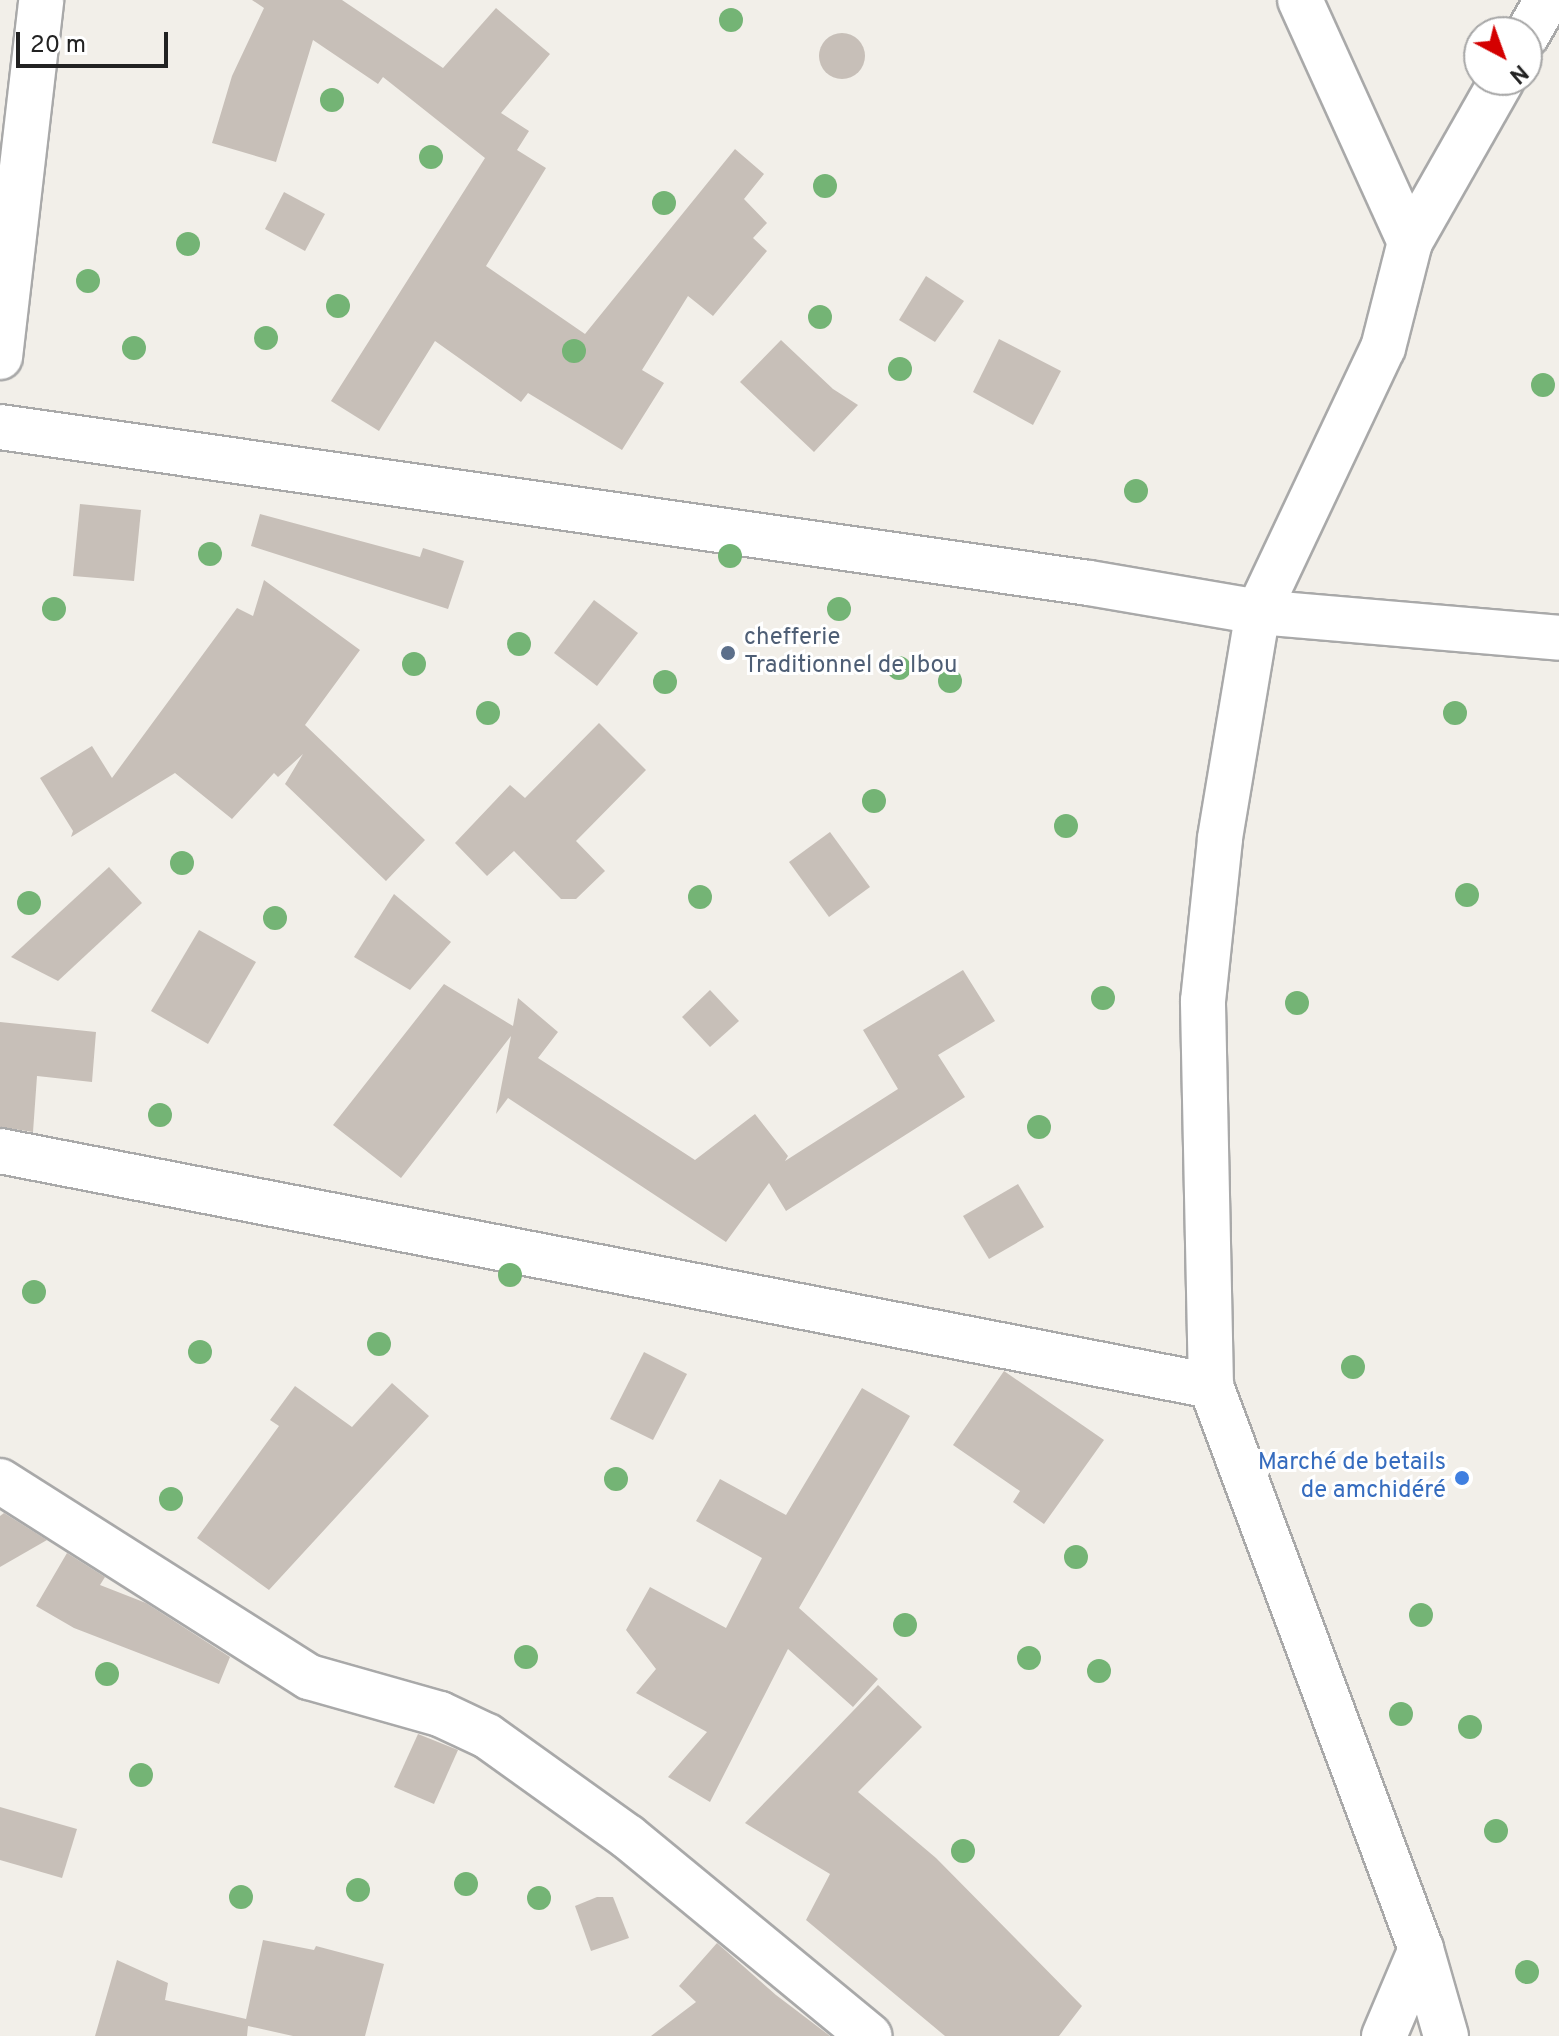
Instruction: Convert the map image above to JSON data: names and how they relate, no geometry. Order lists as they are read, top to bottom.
{
  "places": ["chefferie Traditionnel de Ibou", "Marché de betails de amchidéré"],
  "scale_bar": "20 m",
  "north": "bottom right"
}
